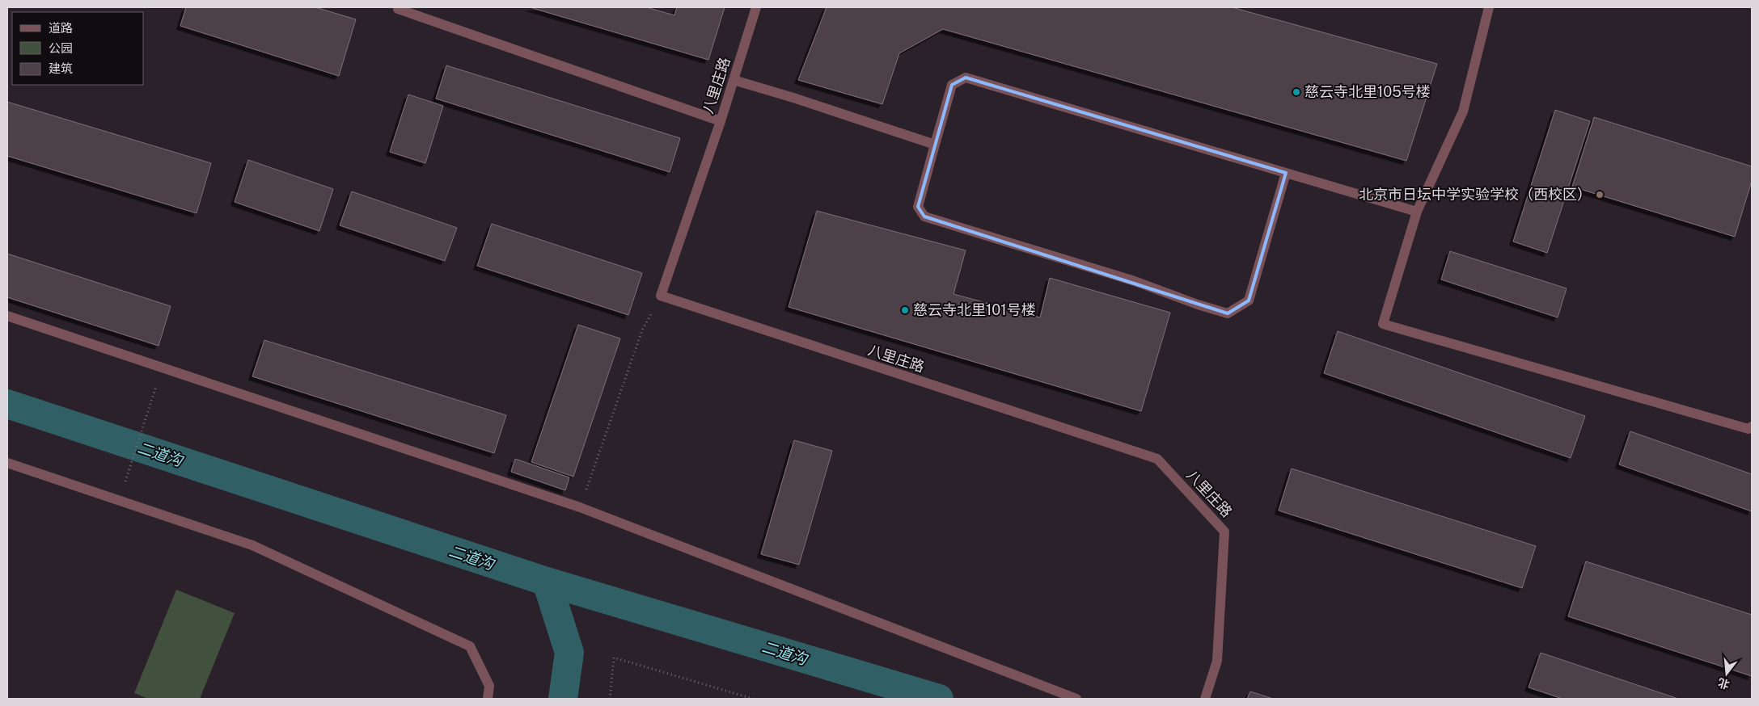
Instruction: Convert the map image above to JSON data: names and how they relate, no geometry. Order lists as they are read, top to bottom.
{
  "streets": {
    "street": ["八里庄路"]
  },
  "water": ["二道沟"],
  "places": ["慈云寺北里105号楼", "北京市日坛中学实验学校（西校区）", "慈云寺北里101号楼"],
  "legend": ["道路", "公园", "建筑"],
  "north": "bottom"
}
